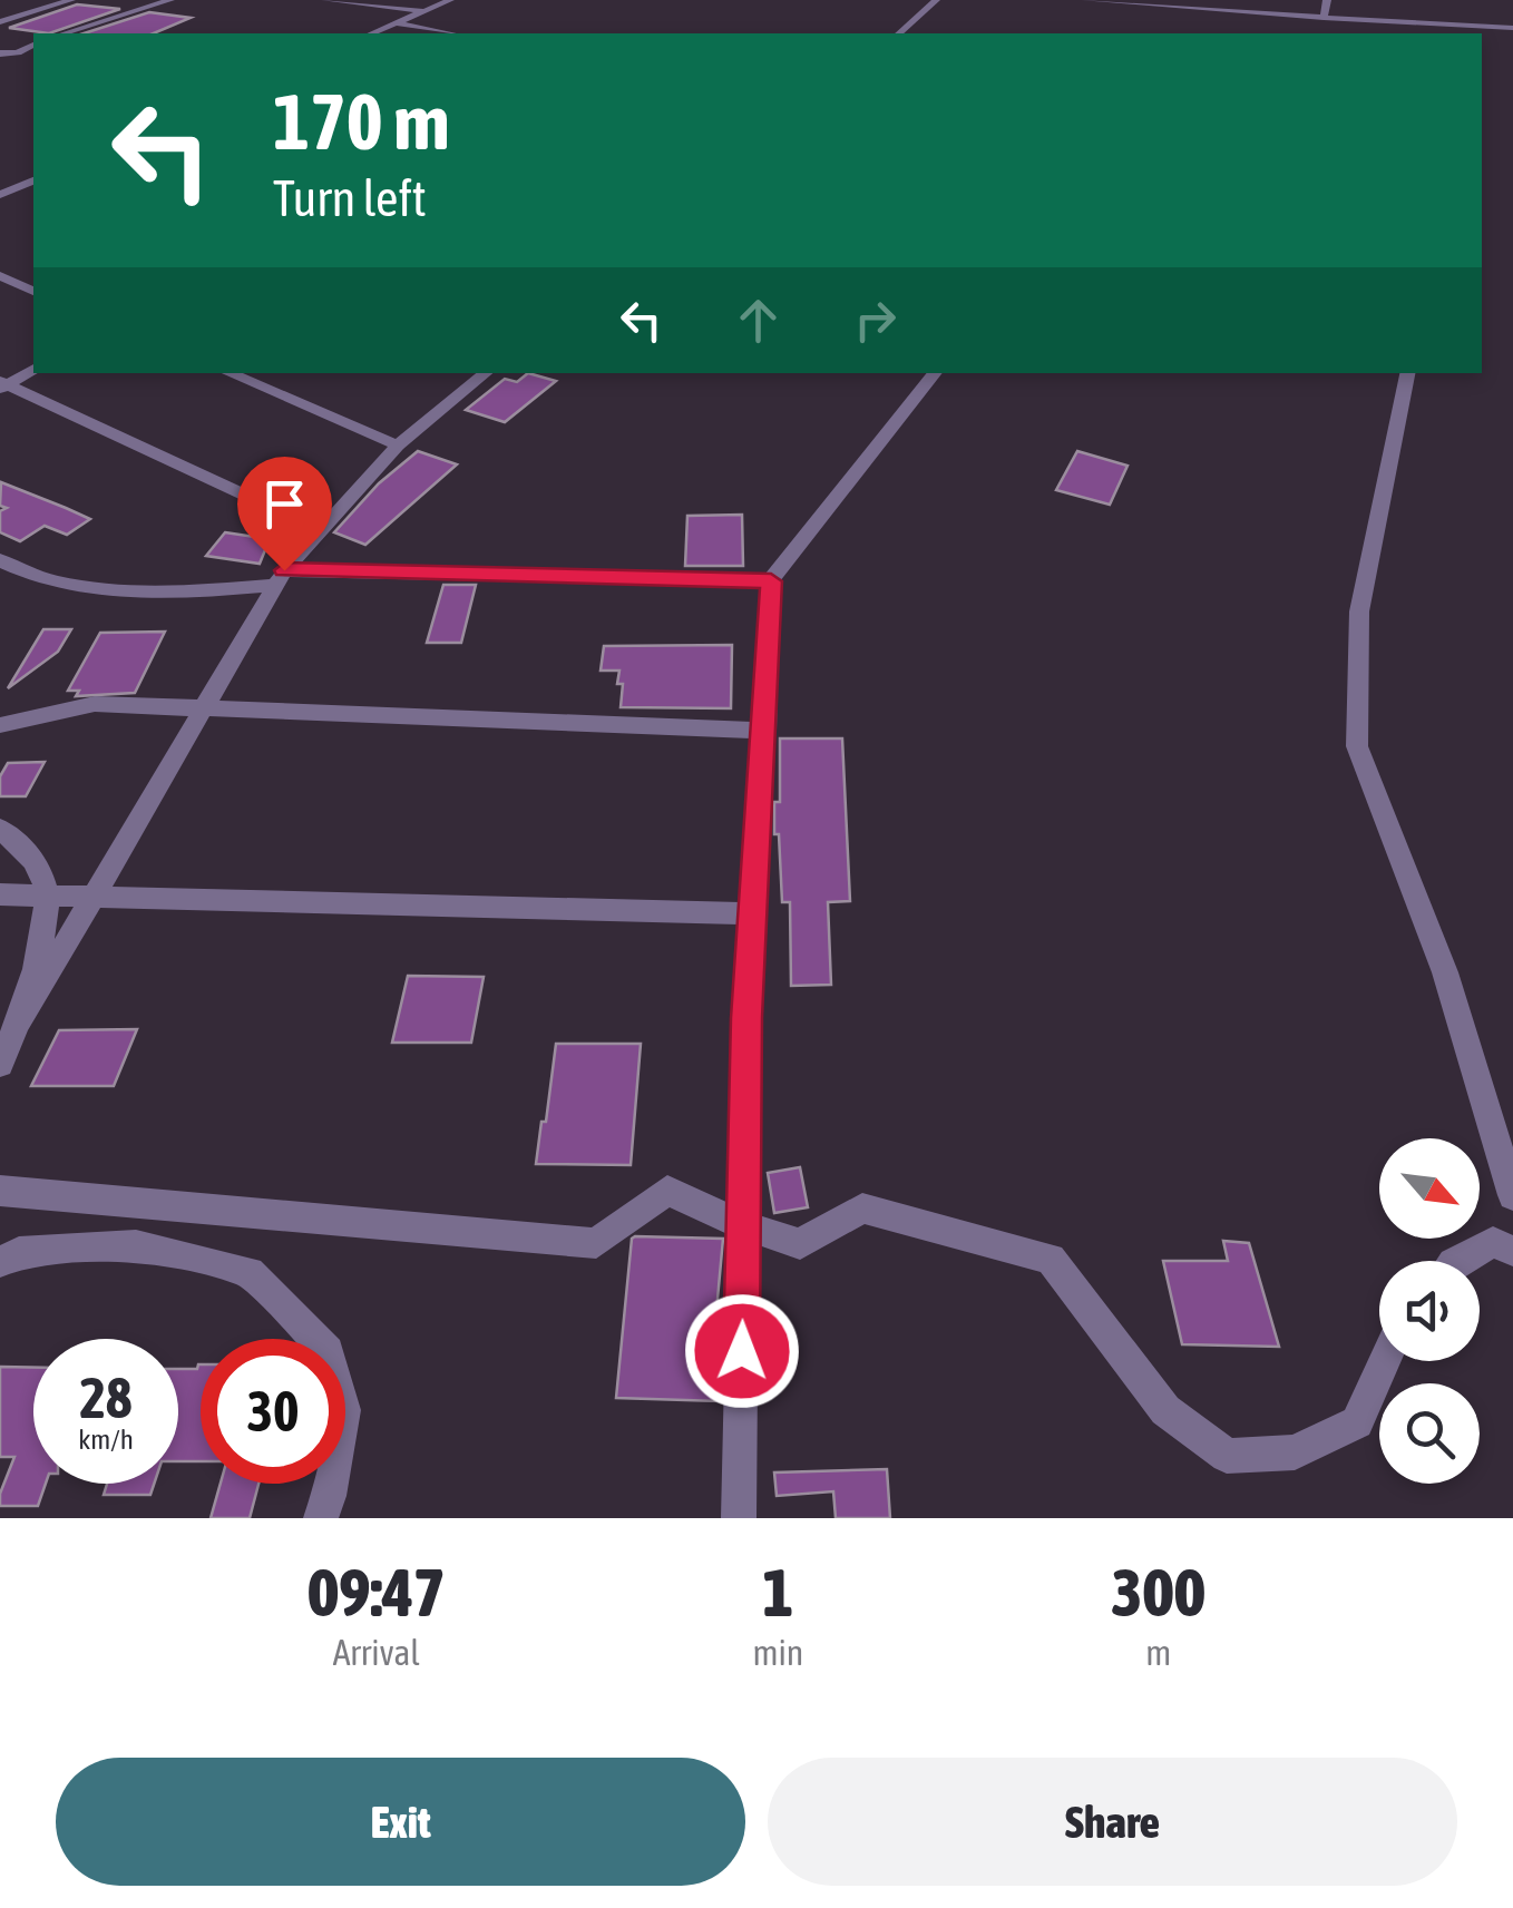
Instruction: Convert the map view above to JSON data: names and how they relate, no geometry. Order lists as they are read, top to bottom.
{
  "north": "bottom right",
  "page": {
    "turn": ["170 m", "Turn left"],
    "speed": "28 km/h",
    "limit": "30",
    "eta": [
      "09:47",
      "Arrival",
      "1",
      "min",
      "300",
      "m"
    ],
    "buttons": ["Exit", "Share"]
  }
}
